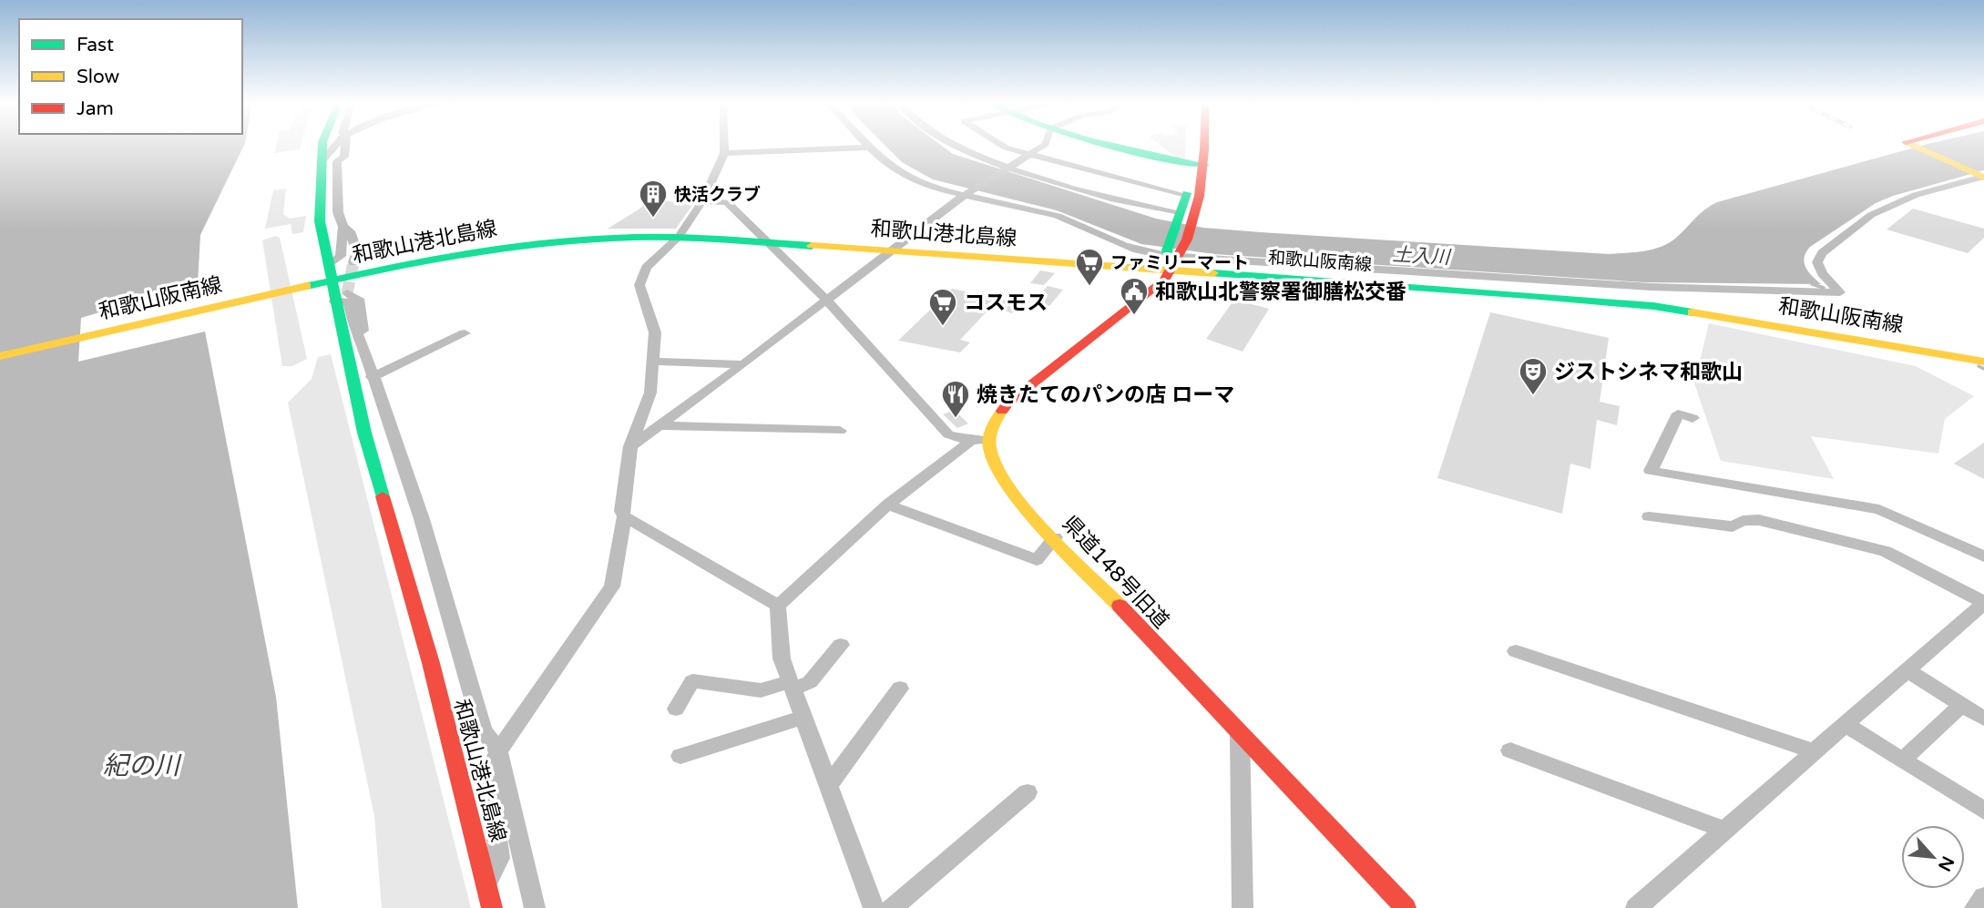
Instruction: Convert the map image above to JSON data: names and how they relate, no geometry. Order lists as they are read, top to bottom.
{
  "streets": {
    "main road": ["和歌山港北島線", "和歌山阪南線", "県道148号旧道"]
  },
  "crossings": [
    ["和歌山港北島線", "和歌山阪南線"]
  ],
  "water": ["土入川", "紀の川"],
  "places": {
    "building": ["快活クラブ"],
    "supermarket": ["ファミリーマート", "コスモス"],
    "public building": ["和歌山北警察署御膳松交番"],
    "theatre": ["ジストシネマ和歌山"],
    "restaurant": ["焼きたてのパンの店 ローマ"]
  },
  "legend": ["Fast", "Slow", "Jam"],
  "north": "bottom right"
}
